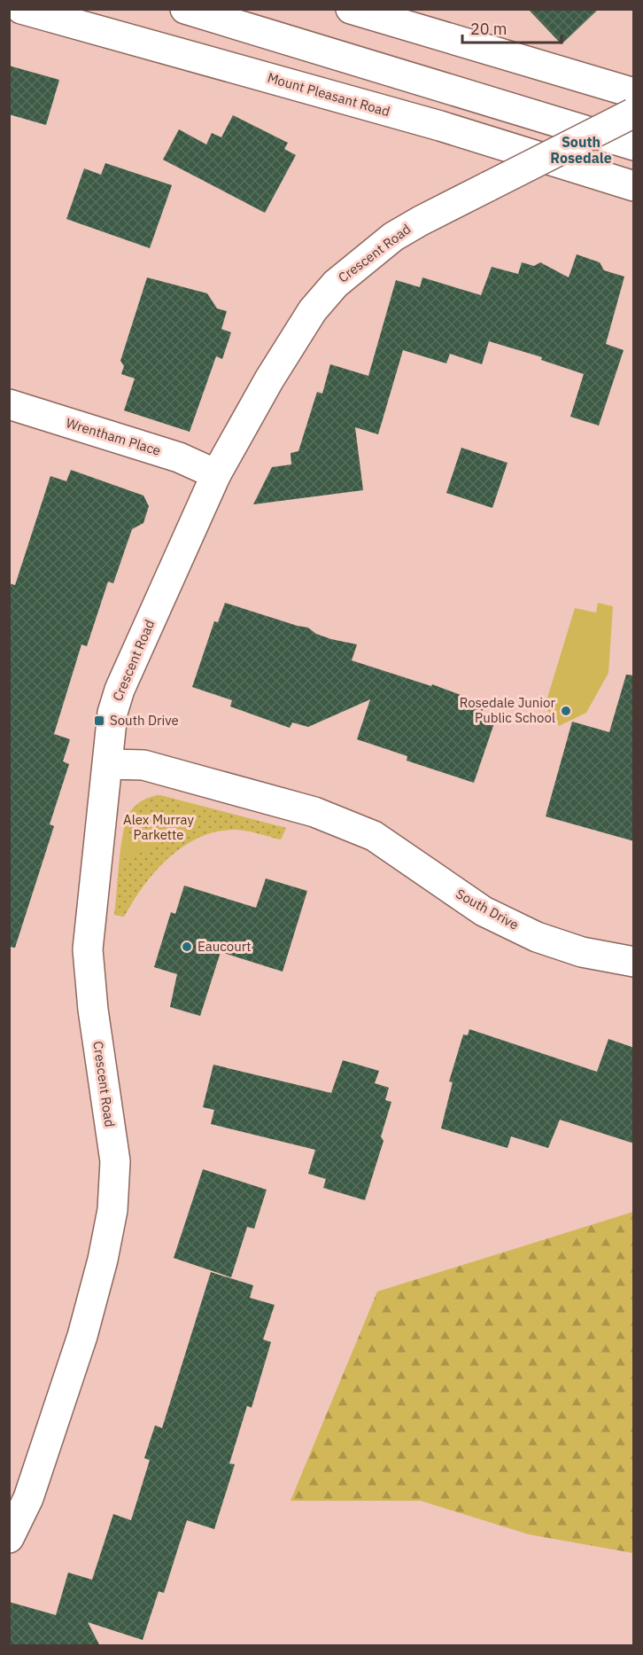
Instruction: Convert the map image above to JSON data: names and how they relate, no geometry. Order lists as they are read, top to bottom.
{
  "streets": {
    "street": [
      "Mount Pleasant Road",
      "Crescent Road",
      "Wrentham Place",
      "South Drive"
    ]
  },
  "crossings": [
    ["Crescent Road", "Wrentham Place"],
    ["Crescent Road", "South Drive"]
  ],
  "districts": ["South Rosedale"],
  "parks": ["Alex Murray Parkette"],
  "places": {
    "other": ["Rosedale Junior Public School", "Eaucourt"],
    "transit": ["South Drive"]
  },
  "scale_bar": "20 m"
}
